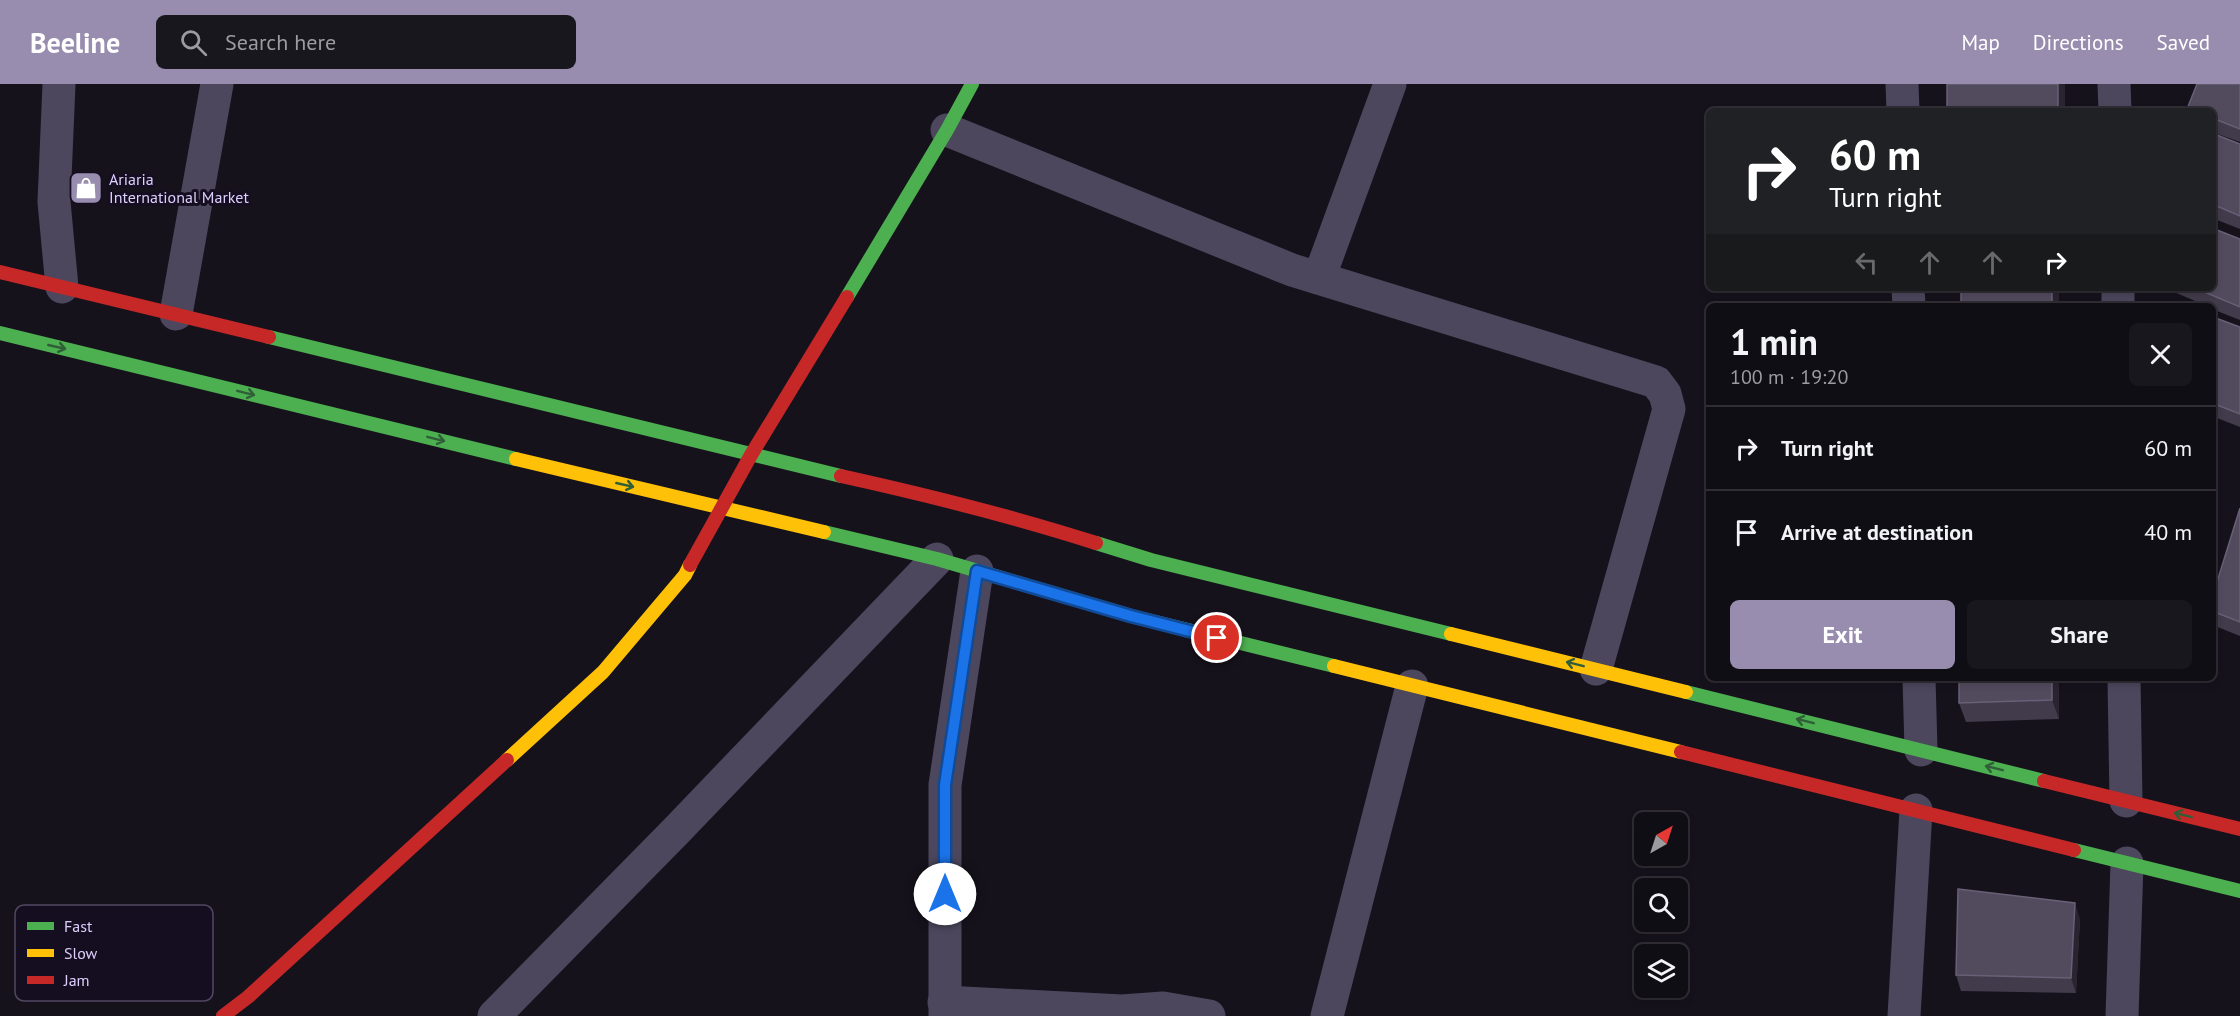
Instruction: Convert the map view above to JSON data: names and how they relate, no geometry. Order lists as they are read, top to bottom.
{
  "places": {
    "shop": ["Ariaria International Market"]
  },
  "legend": ["Fast", "Slow", "Jam"],
  "north": "top right",
  "page": {
    "header": "Beeline",
    "search": "Search here",
    "nav": ["Map", "Directions", "Saved"],
    "turn": ["60 m", "Turn right"],
    "heading": ["1 min", "100 m · 19:20"],
    "list": [
      {
        "name": "Turn right",
        "value": "60 m"
      },
      {
        "name": "Arrive at destination",
        "value": "40 m"
      }
    ],
    "buttons": ["Exit", "Share"]
  }
}
